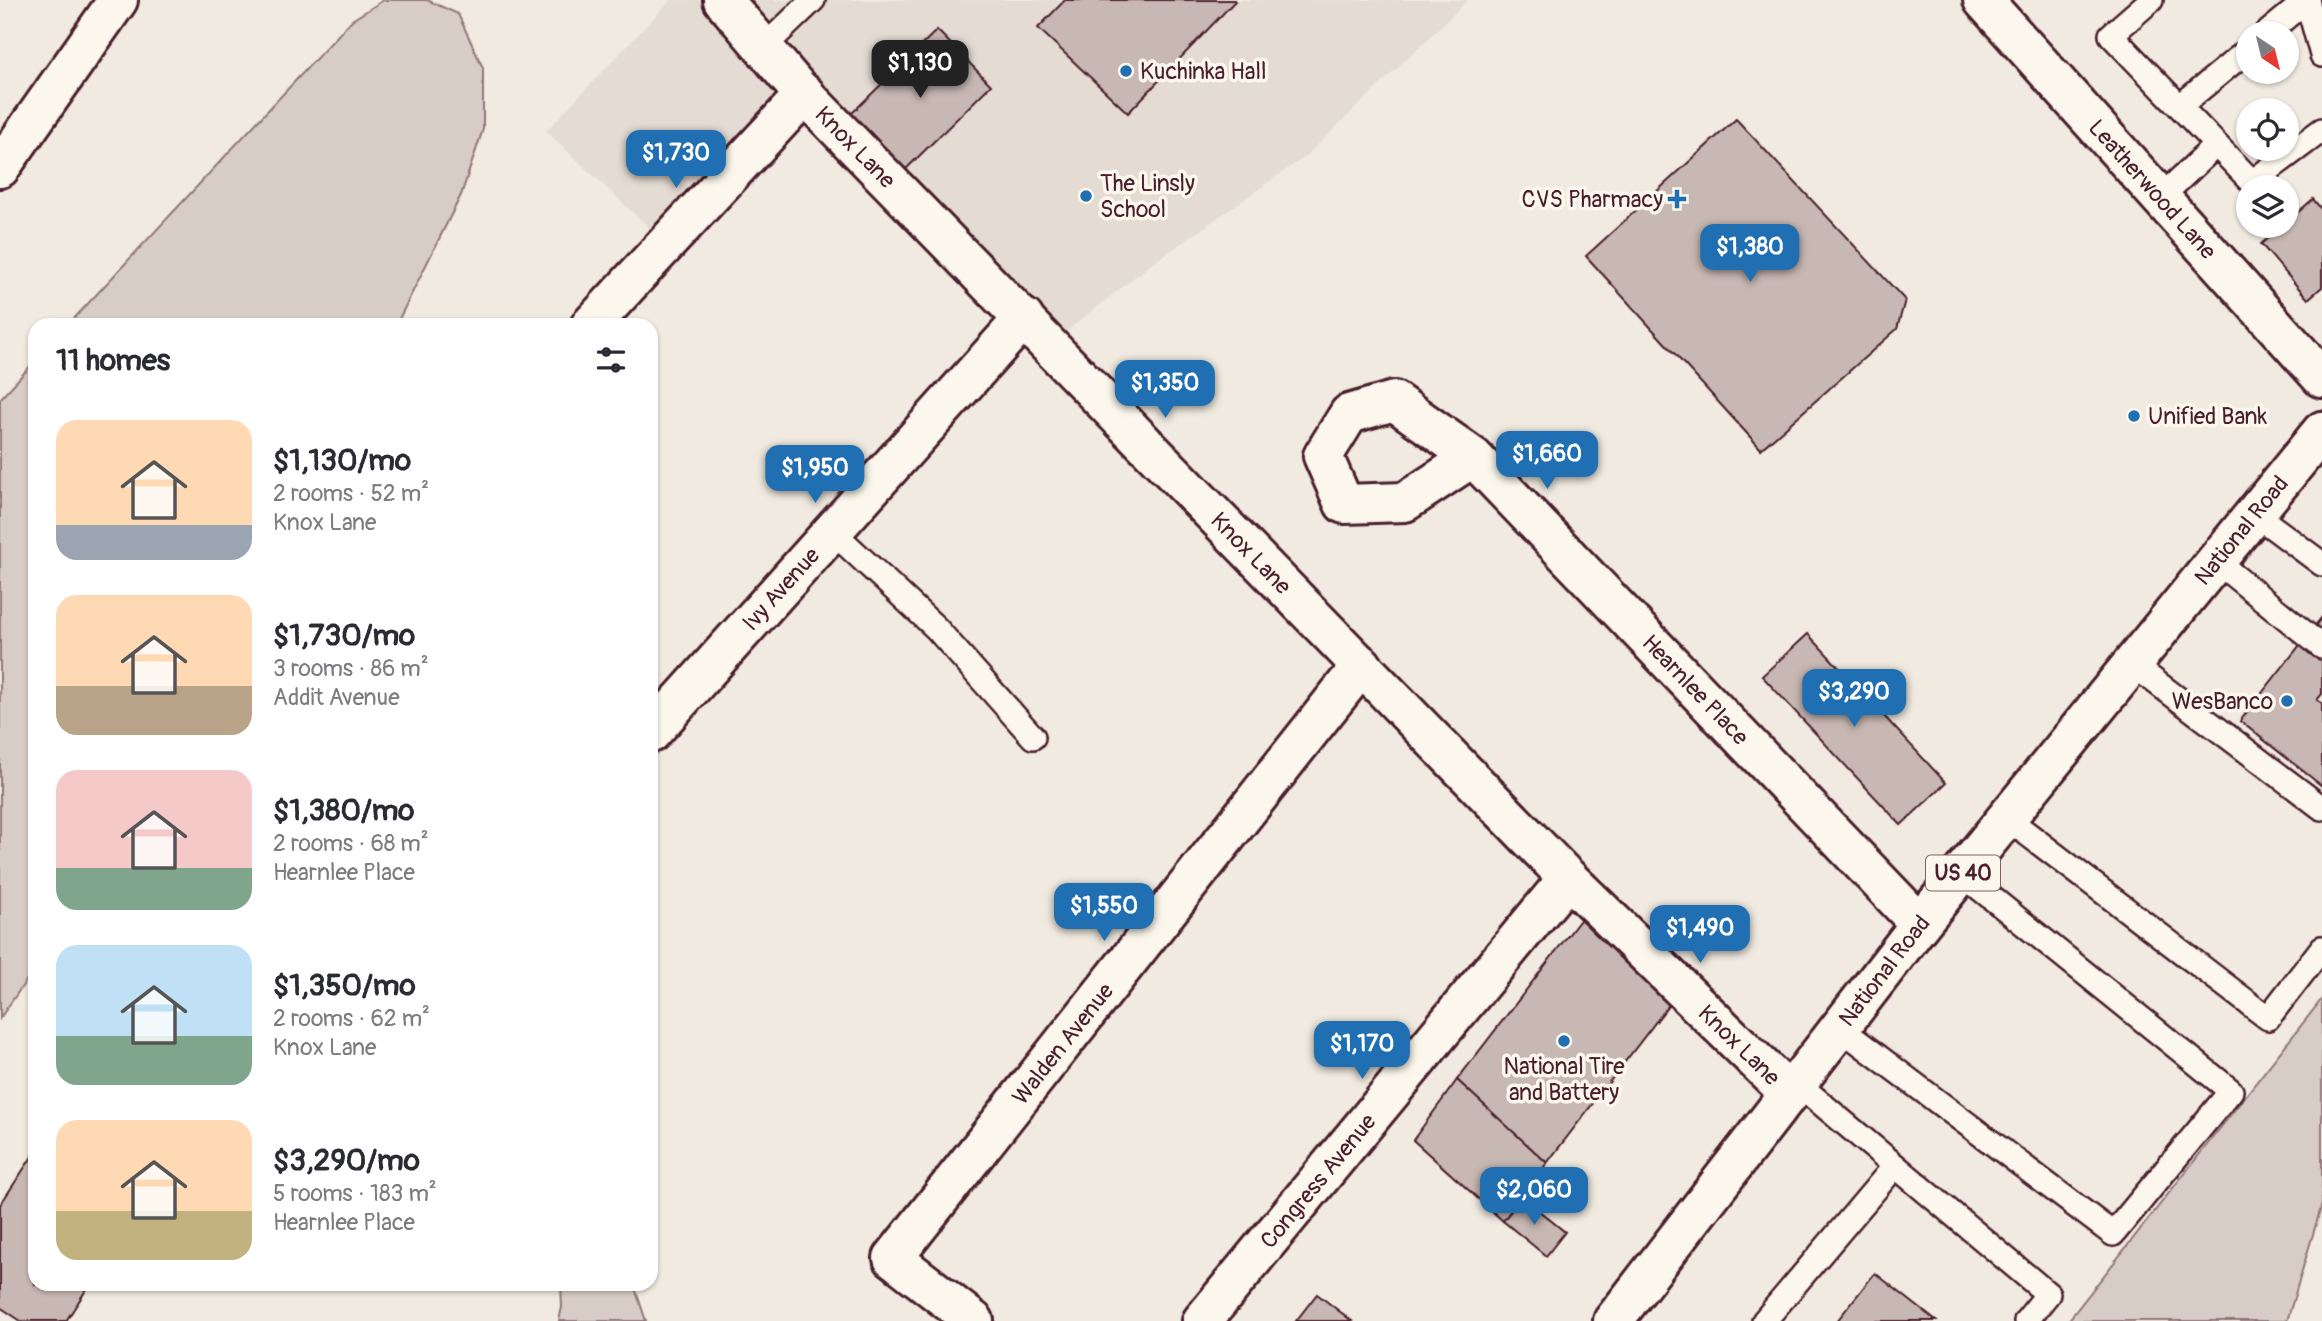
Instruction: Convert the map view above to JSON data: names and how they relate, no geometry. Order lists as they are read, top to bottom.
{
  "streets": {
    "street": [
      "Knox Lane",
      "Leatherwood Lane",
      "National Road",
      "Ivy Avenue",
      "Hearnlee Place",
      "US 40",
      "Walden Avenue",
      "Congress Avenue"
    ]
  },
  "crossings": [
    ["Knox Lane", "National Road"],
    ["Knox Lane", "Ivy Avenue"],
    ["Knox Lane", "Walden Avenue"],
    ["Knox Lane", "Congress Avenue"],
    ["National Road", "Hearnlee Place"]
  ],
  "places": {
    "other": [
      "Kuchinka Hall",
      "The Linsly School",
      "Unified Bank",
      "WesBanco",
      "National Tire and Battery"
    ],
    "health": ["CVS Pharmacy"]
  },
  "north": "bottom right",
  "page": {
    "price": [
      "$1,130",
      "$1,730",
      "$1,380",
      "$1,350",
      "$1,660",
      "$1,950",
      "$3,290",
      "$1,550",
      "$1,490",
      "$1,170",
      "$2,060"
    ],
    "heading": "11 homes",
    "list": [
      {
        "name": "$1,130/mo",
        "note": "2 rooms · 52 m² · Knox Lane"
      },
      {
        "name": "$1,730/mo",
        "note": "3 rooms · 86 m² · Addit Avenue"
      },
      {
        "name": "$1,380/mo",
        "note": "2 rooms · 68 m² · Hearnlee Place"
      },
      {
        "name": "$1,350/mo",
        "note": "2 rooms · 62 m² · Knox Lane"
      },
      {
        "name": "$3,290/mo",
        "note": "5 rooms · 183 m² · Hearnlee Place"
      }
    ]
  }
}
